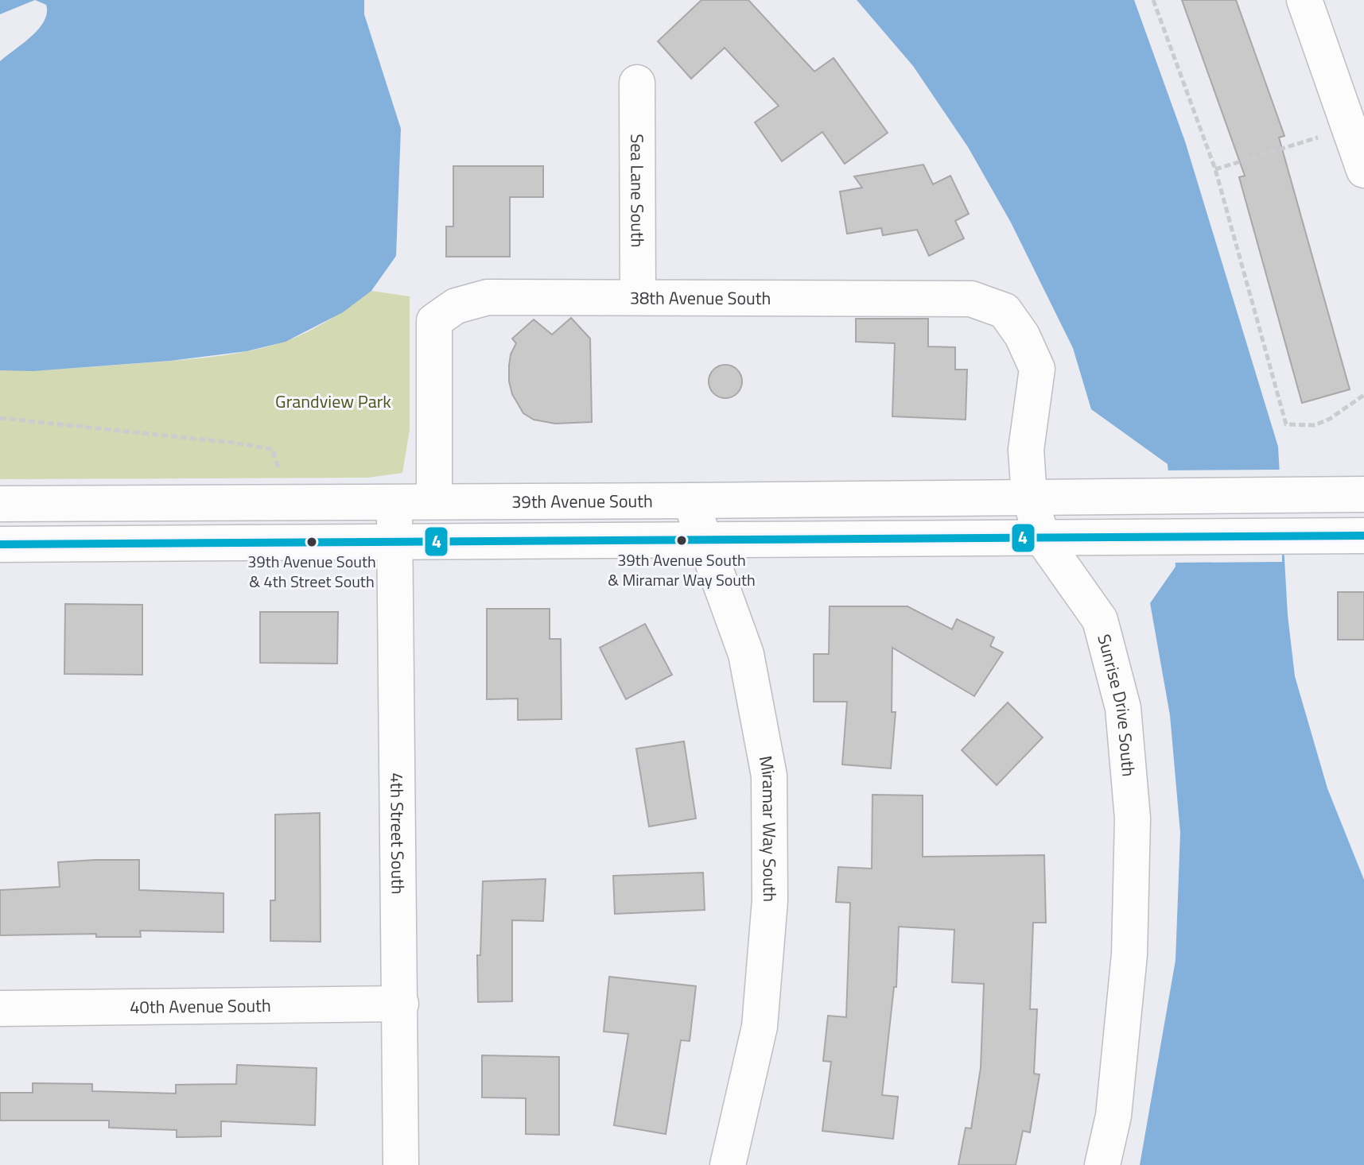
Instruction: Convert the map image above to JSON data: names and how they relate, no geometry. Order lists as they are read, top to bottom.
{
  "streets": {
    "street": [
      "Sea Lane South",
      "38th Avenue South",
      "39th Avenue South",
      "Sunrise Drive South",
      "Miramar Way South",
      "4th Street South",
      "40th Avenue South"
    ]
  },
  "crossings": [
    ["Sea Lane South", "38th Avenue South"],
    ["38th Avenue South", "39th Avenue South"],
    ["38th Avenue South", "Sunrise Drive South"],
    ["39th Avenue South", "Sunrise Drive South"],
    ["39th Avenue South", "Miramar Way South"],
    ["39th Avenue South", "4th Street South"],
    ["4th Street South", "40th Avenue South"]
  ],
  "parks": ["Grandview Park"],
  "places": ["39th Avenue South & Miramar Way South", "39th Avenue South & 4th Street South"],
  "lines": ["transit line 4"]
}
